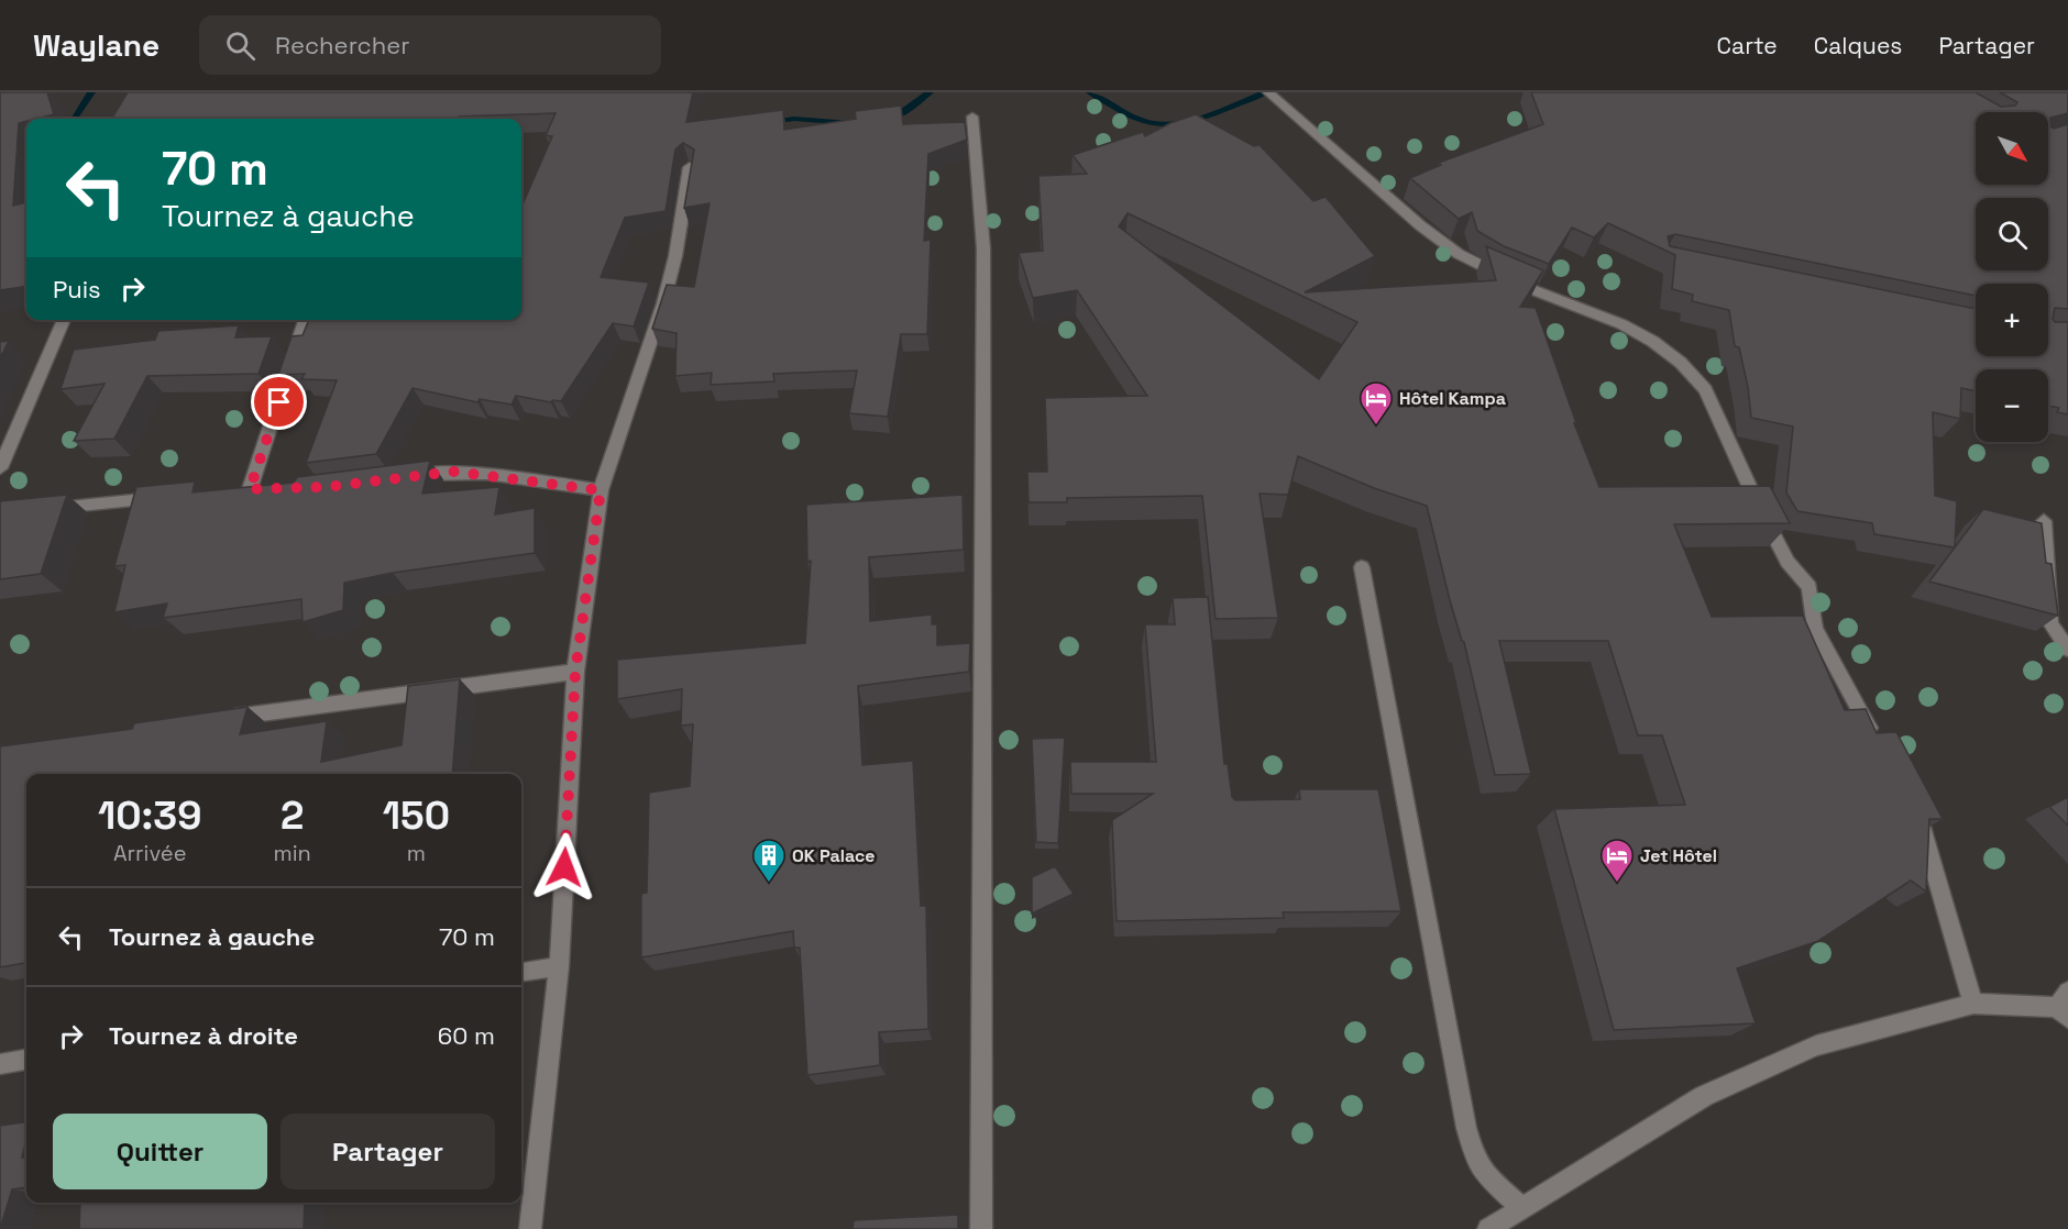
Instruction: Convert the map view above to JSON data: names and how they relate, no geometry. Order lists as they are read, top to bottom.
{
  "places": {
    "hotel": ["Hôtel Kampa", "Jet Hôtel"],
    "building": ["OK Palace"]
  },
  "north": "bottom right",
  "page": {
    "header": "Waylane",
    "search": "Rechercher",
    "nav": ["Carte", "Calques", "Partager"],
    "map_buttons": ["+", "−"],
    "turn": ["70 m", "Tournez à gauche"],
    "then": "Puis",
    "eta": [
      "10:39",
      "Arrivée",
      "2",
      "min",
      "150",
      "m"
    ],
    "list": [
      {
        "name": "Tournez à gauche",
        "value": "70 m"
      },
      {
        "name": "Tournez à droite",
        "value": "60 m"
      }
    ],
    "buttons": ["Quitter", "Partager"]
  }
}
